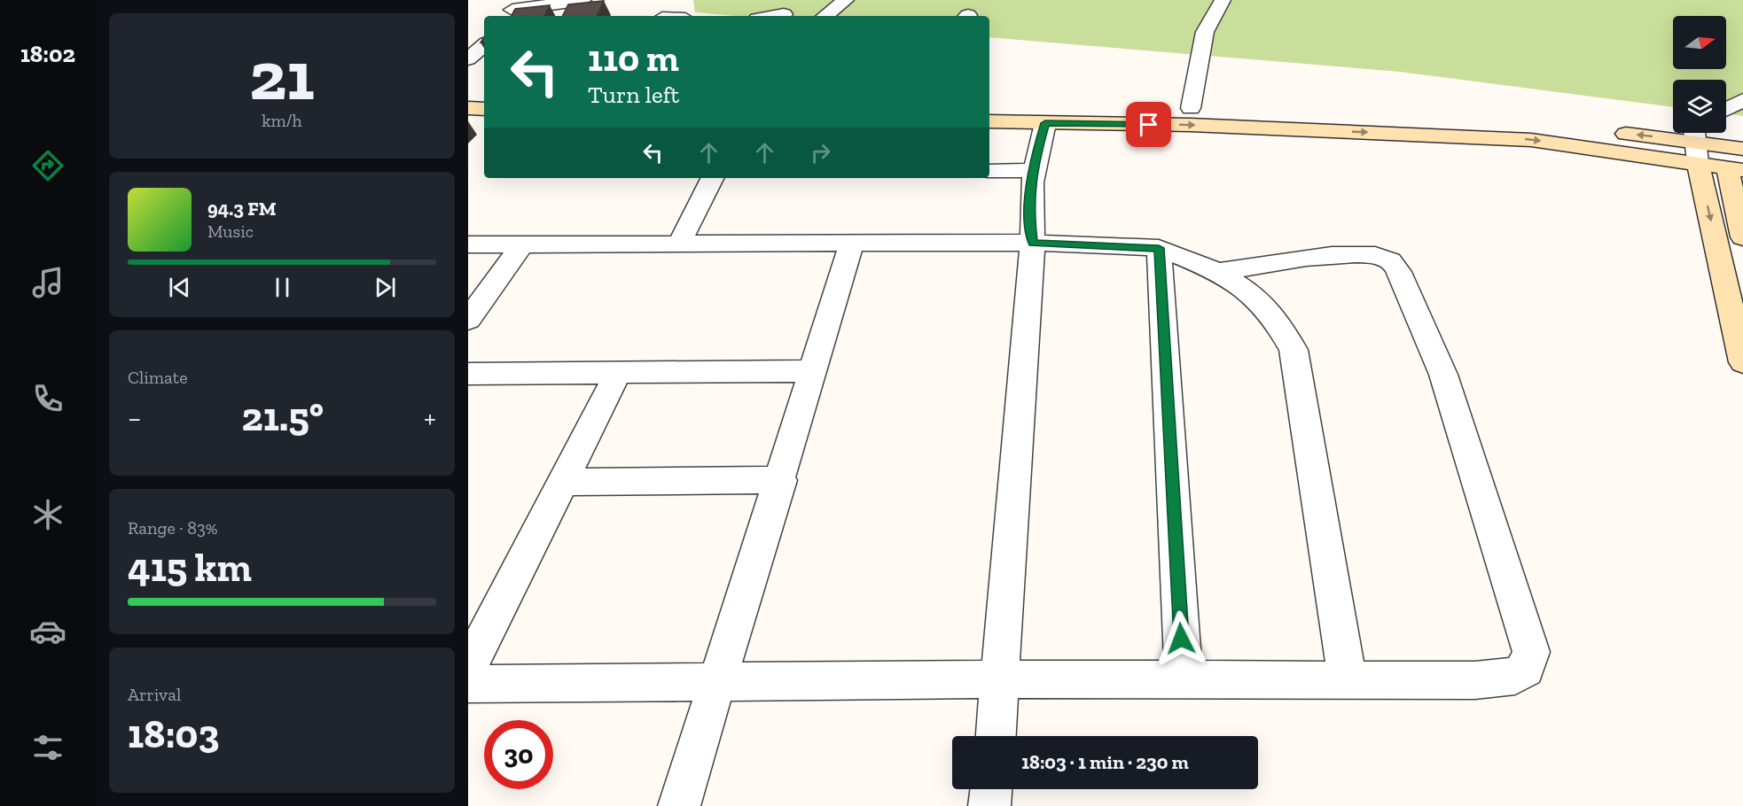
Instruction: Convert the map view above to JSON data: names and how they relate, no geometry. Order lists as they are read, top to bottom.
{
  "north": "right",
  "page": {
    "tabs": "18:02",
    "tile": [
      ["21", "km/h"],
      "Climate",
      ["Range · 83%", "415 km"],
      ["Arrival", "18:03"]
    ],
    "turn": ["110 m", "Turn left"],
    "song": ["94.3 FM", "Music"],
    "heat": ["−", "21.5°", "+"],
    "limit": "30",
    "trip": "18:03 · 1 min · 230 m"
  }
}
